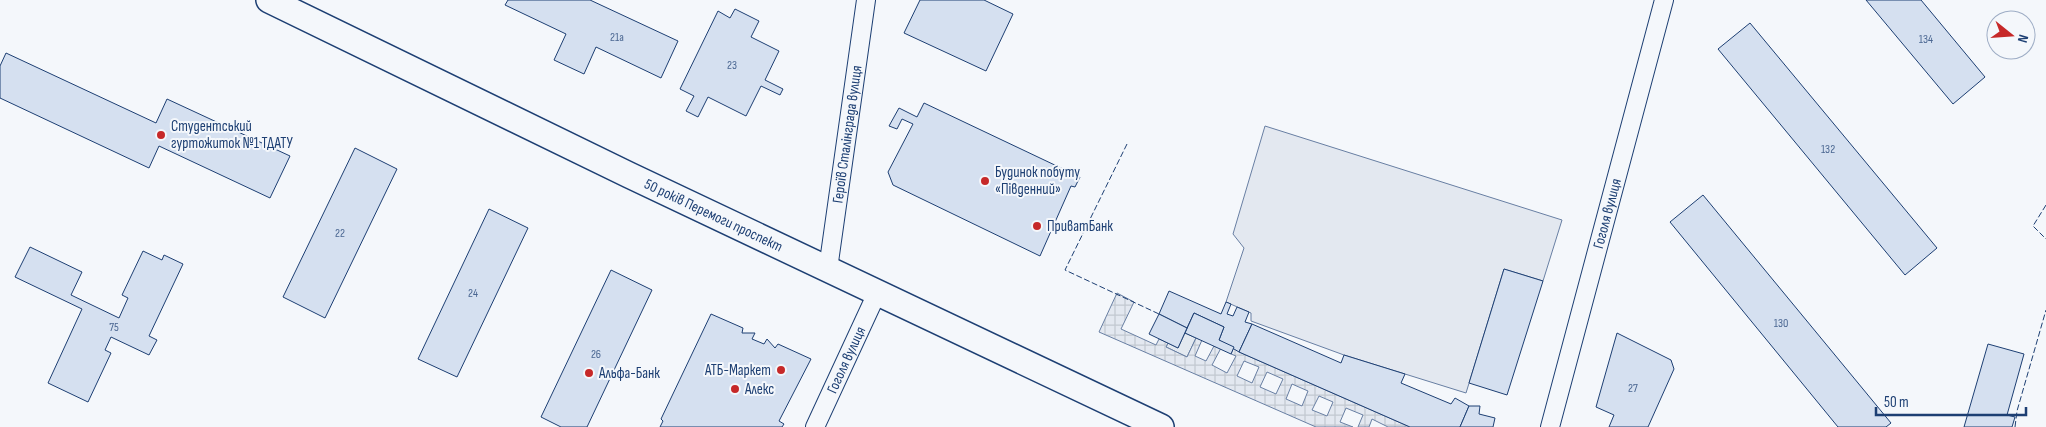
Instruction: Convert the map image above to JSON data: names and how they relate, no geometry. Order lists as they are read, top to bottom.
{
  "streets": {
    "main road": ["50 років Перемоги проспект"],
    "street": ["Героїв Сталінграда вулиця", "Гоголя вулиця"]
  },
  "crossings": [
    ["Героїв Сталінграда вулиця", "50 років Перемоги проспект"],
    ["Гоголя вулиця", "50 років Перемоги проспект"]
  ],
  "places": [
    "Студентський гуртожиток №1 ТДАТУ",
    "Будинок побуту «Південний»",
    "ПриватБанк",
    "АТБ-Маркет",
    "Альфа-Банк",
    "Алекс"
  ],
  "house_numbers": [
    "21а",
    "134",
    "23",
    "132",
    "22",
    "24",
    "130",
    "75",
    "26",
    "27"
  ],
  "scale_bar": "50 m",
  "north": "right"
}
